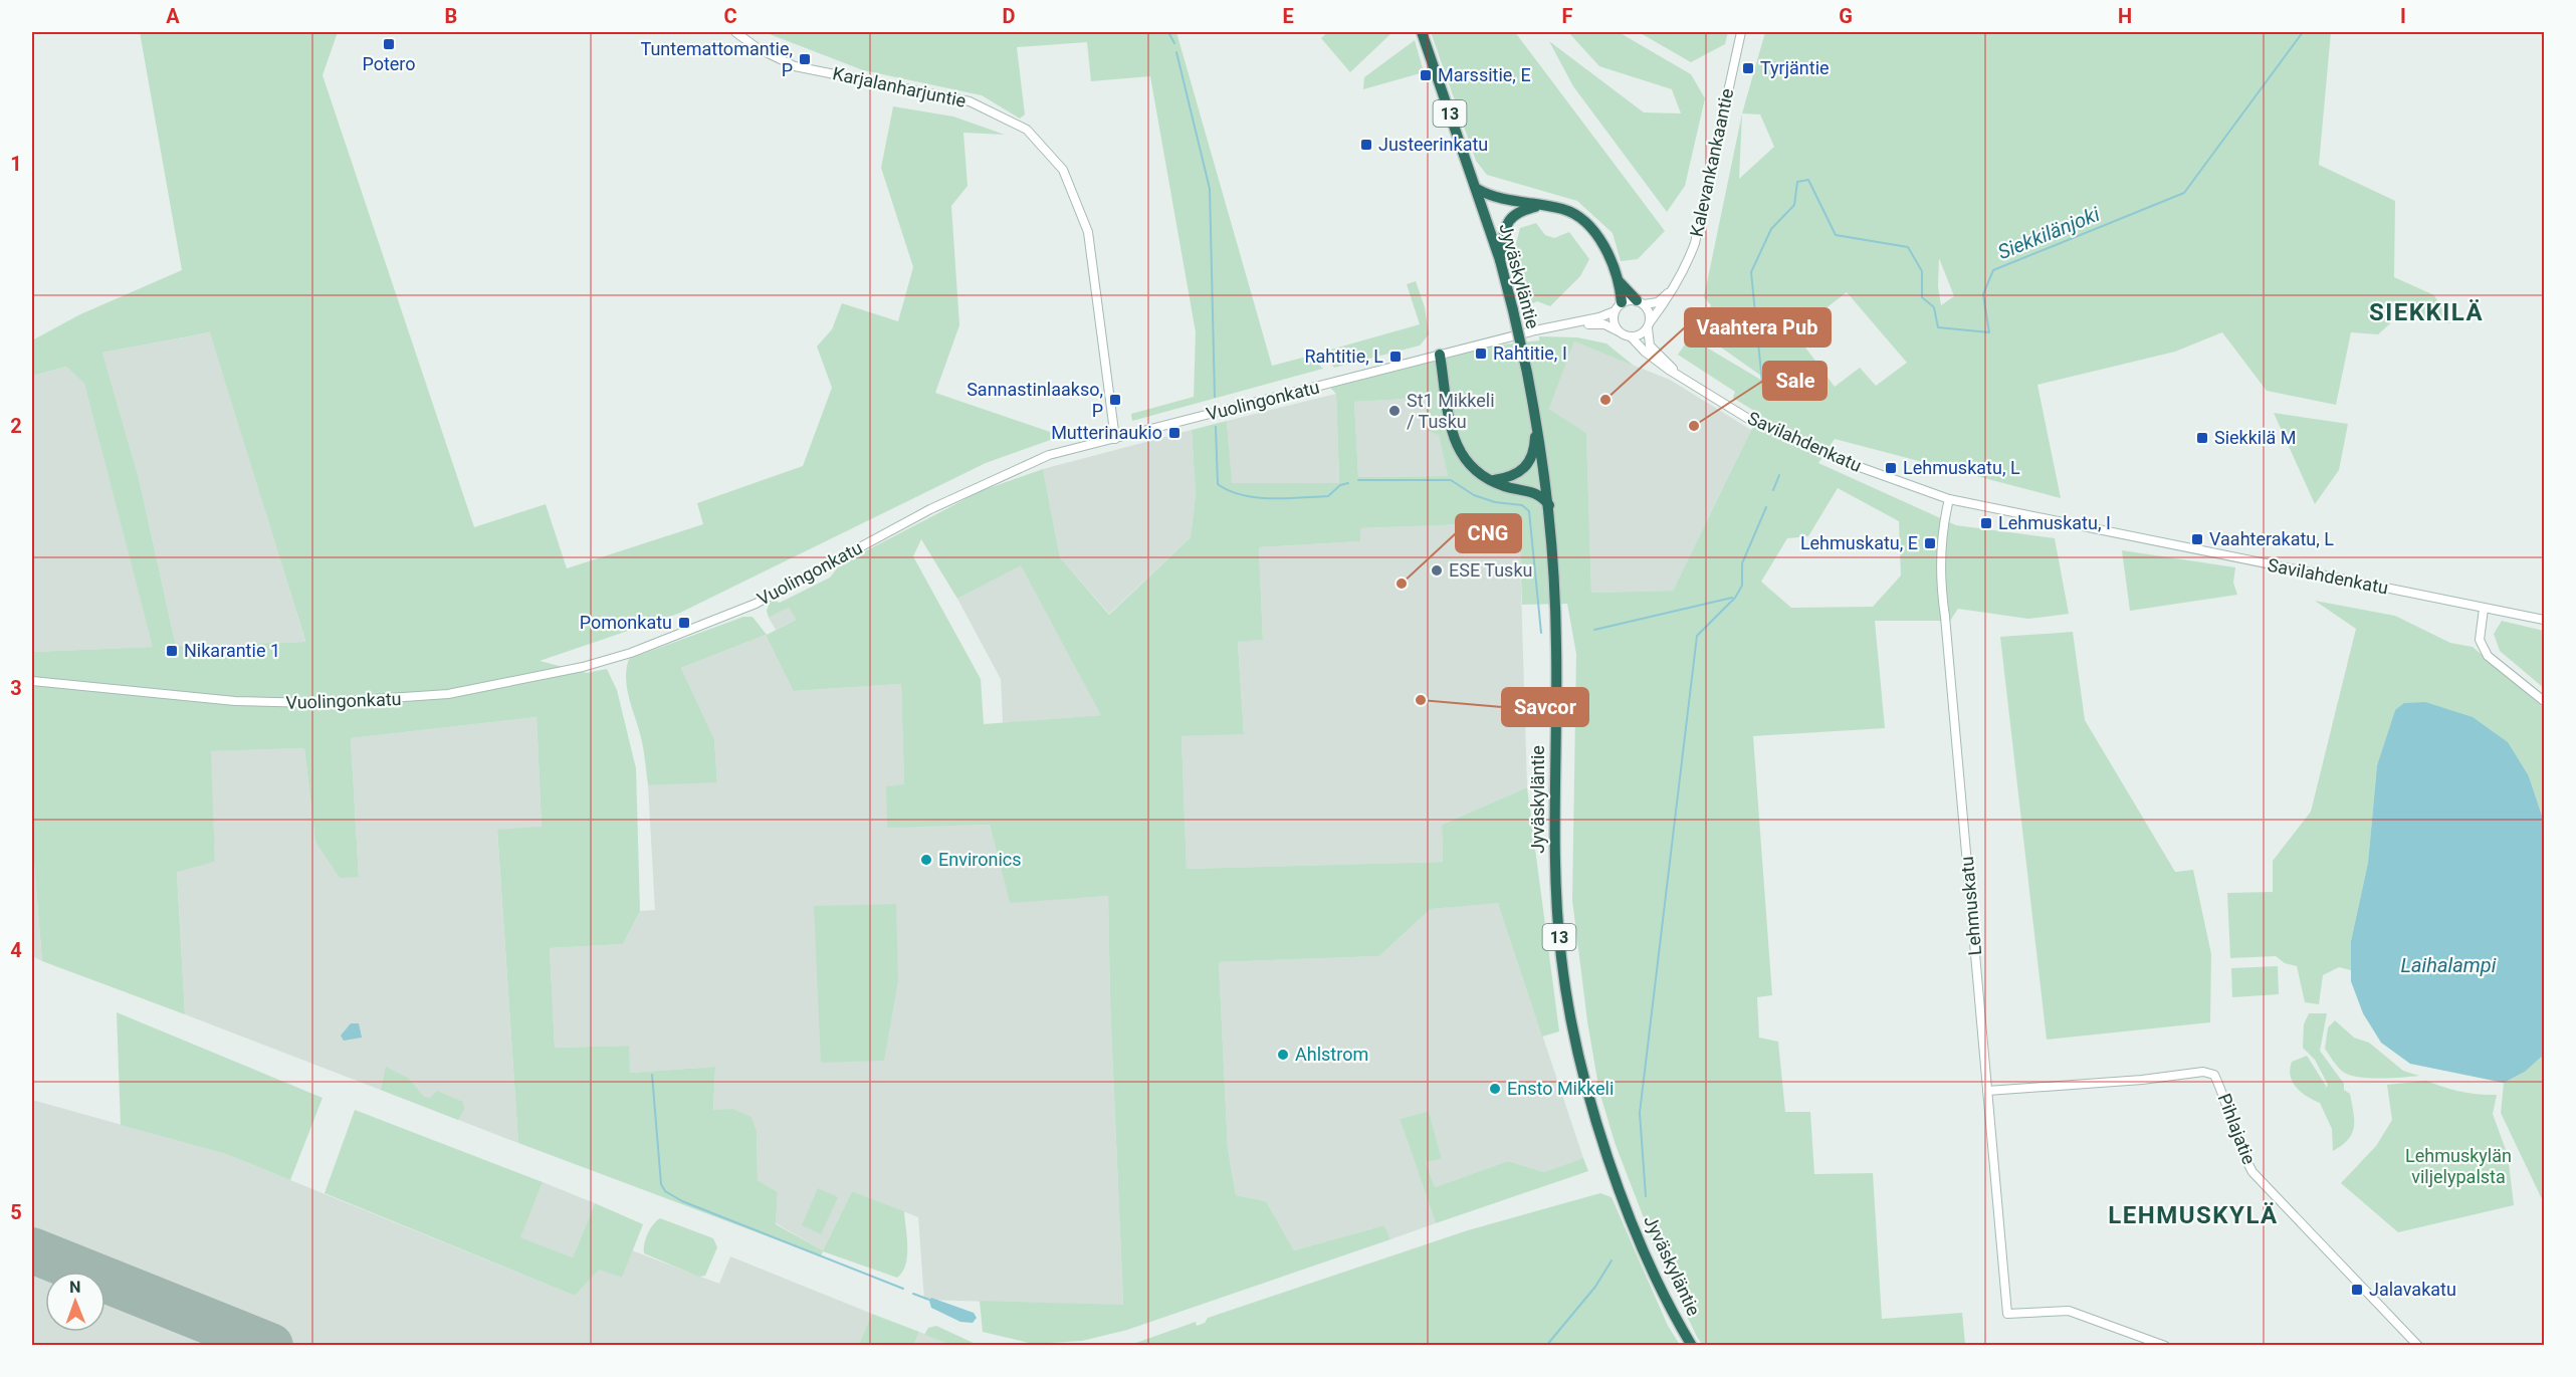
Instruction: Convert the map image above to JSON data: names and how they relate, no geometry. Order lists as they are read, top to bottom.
{
  "streets": {
    "highway": ["13", "Jyväskyläntie"],
    "street": [
      "Karjalanharjuntie",
      "Kalevankankaantie",
      "Vuolingonkatu",
      "Savilahdenkatu",
      "Lehmuskatu",
      "Pihlajatie"
    ]
  },
  "crossings": [
    ["Karjalanharjuntie", "Vuolingonkatu"],
    ["Kalevankankaantie", "Savilahdenkatu"],
    ["Savilahdenkatu", "Lehmuskatu"],
    ["Lehmuskatu", "Pihlajatie"]
  ],
  "districts": ["SIEKKILÄ", "LEHMUSKYLÄ"],
  "water": ["Siekkilänjoki", "Laihalampi"],
  "parks": ["Lehmuskylän viljelypalsta"],
  "places": {
    "transit": [
      "Potero",
      "Tuntemattomantie, P",
      "Tyrjäntie",
      "Marssitie, E",
      "Justeerinkatu",
      "Rahtitie, I",
      "Rahtitie, L",
      "Sannastinlaakso, P",
      "Mutterinaukio",
      "Siekkilä M",
      "Lehmuskatu, L",
      "Lehmuskatu, I",
      "Vaahterakatu, L",
      "Lehmuskatu, E",
      "Pomonkatu",
      "Nikarantie 1",
      "Jalavakatu"
    ],
    "other": [
      "Vaahtera Pub",
      "St1 Mikkeli / Tusku",
      "Sale",
      "ESE Tusku",
      "CNG",
      "Savcor",
      "Environics",
      "Ahlstrom",
      "Ensto Mikkeli"
    ]
  },
  "north": "top",
  "grid": {
    "columns": [
      "A",
      "B",
      "C",
      "D",
      "E",
      "F",
      "G",
      "H",
      "I"
    ],
    "rows": [
      "1",
      "2",
      "3",
      "4",
      "5"
    ]
  }
}
